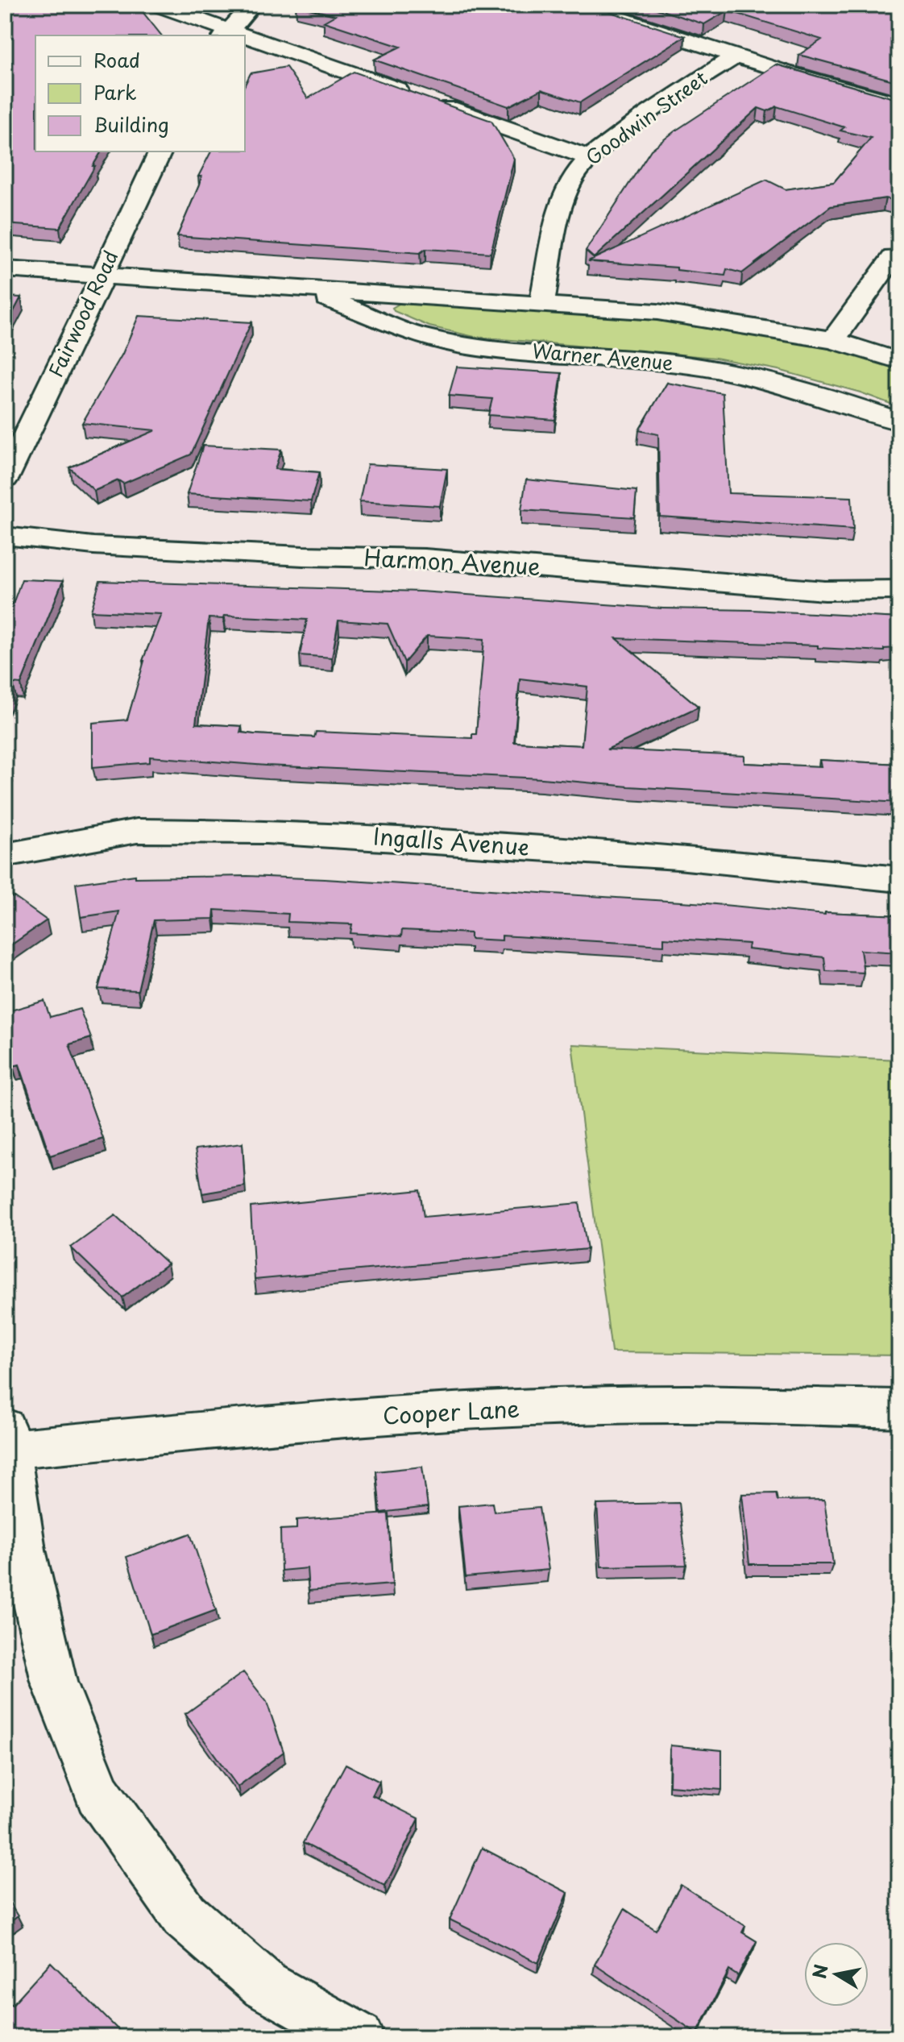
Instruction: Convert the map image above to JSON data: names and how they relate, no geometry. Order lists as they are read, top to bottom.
{
  "streets": {
    "street": [
      "Goodwin Street",
      "Fairwood Road",
      "Warner Avenue",
      "Harmon Avenue",
      "Ingalls Avenue",
      "Cooper Lane"
    ]
  },
  "crossings": [
    ["Goodwin Street", "Warner Avenue"],
    ["Fairwood Road", "Warner Avenue"]
  ],
  "legend": ["Road", "Park", "Building"],
  "north": "left"
}
